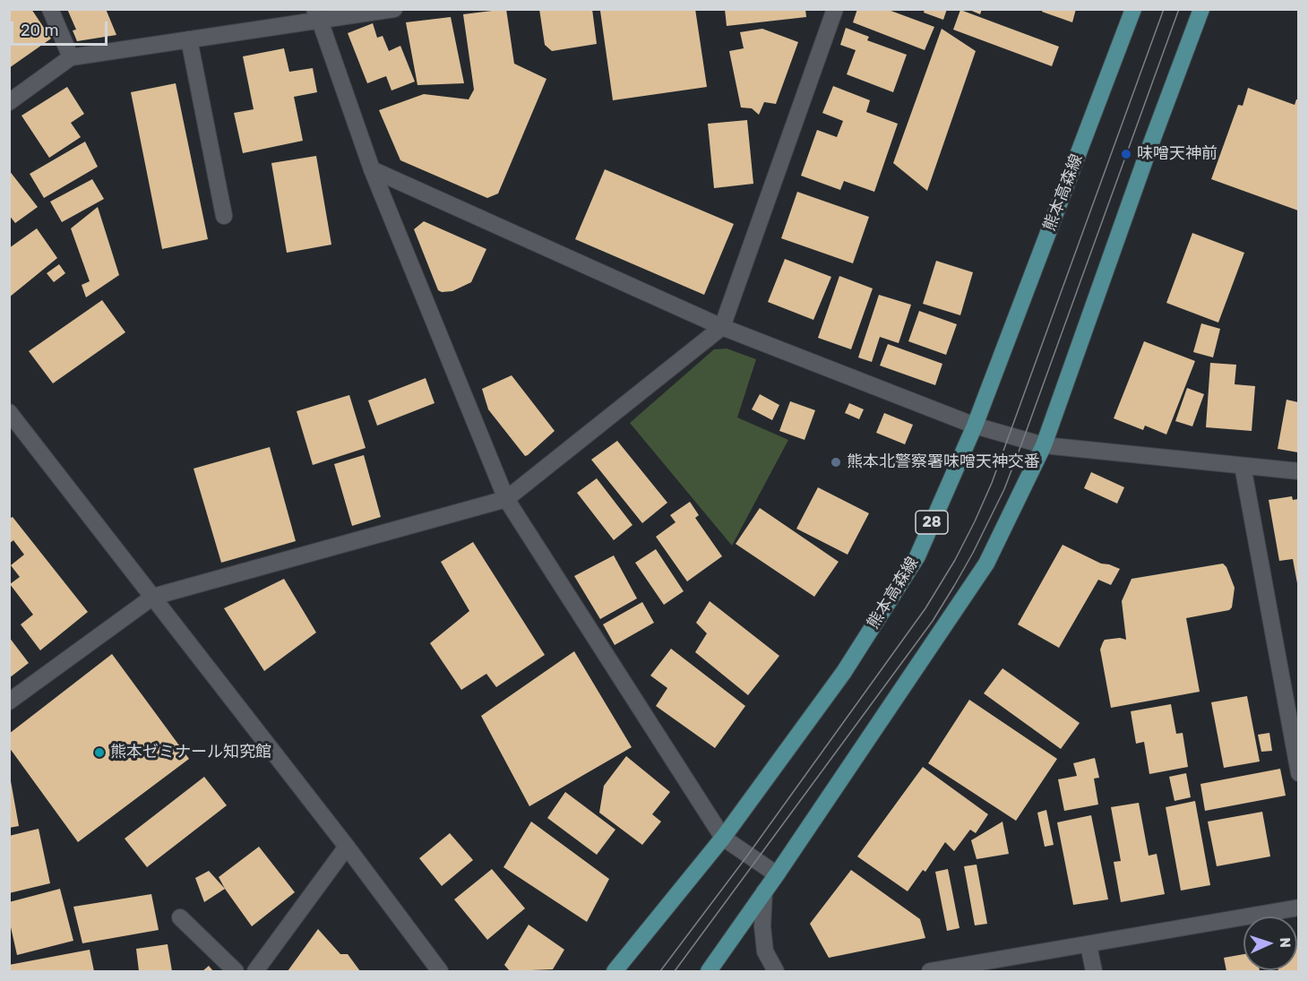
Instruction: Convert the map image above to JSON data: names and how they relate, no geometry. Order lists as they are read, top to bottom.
{
  "streets": {
    "main road": ["熊本高森線", "28"]
  },
  "places": ["味噌天神前", "熊本北警察署味噌天神交番", "熊本ゼミナール知究館"],
  "scale_bar": "20 m",
  "north": "right"
}
